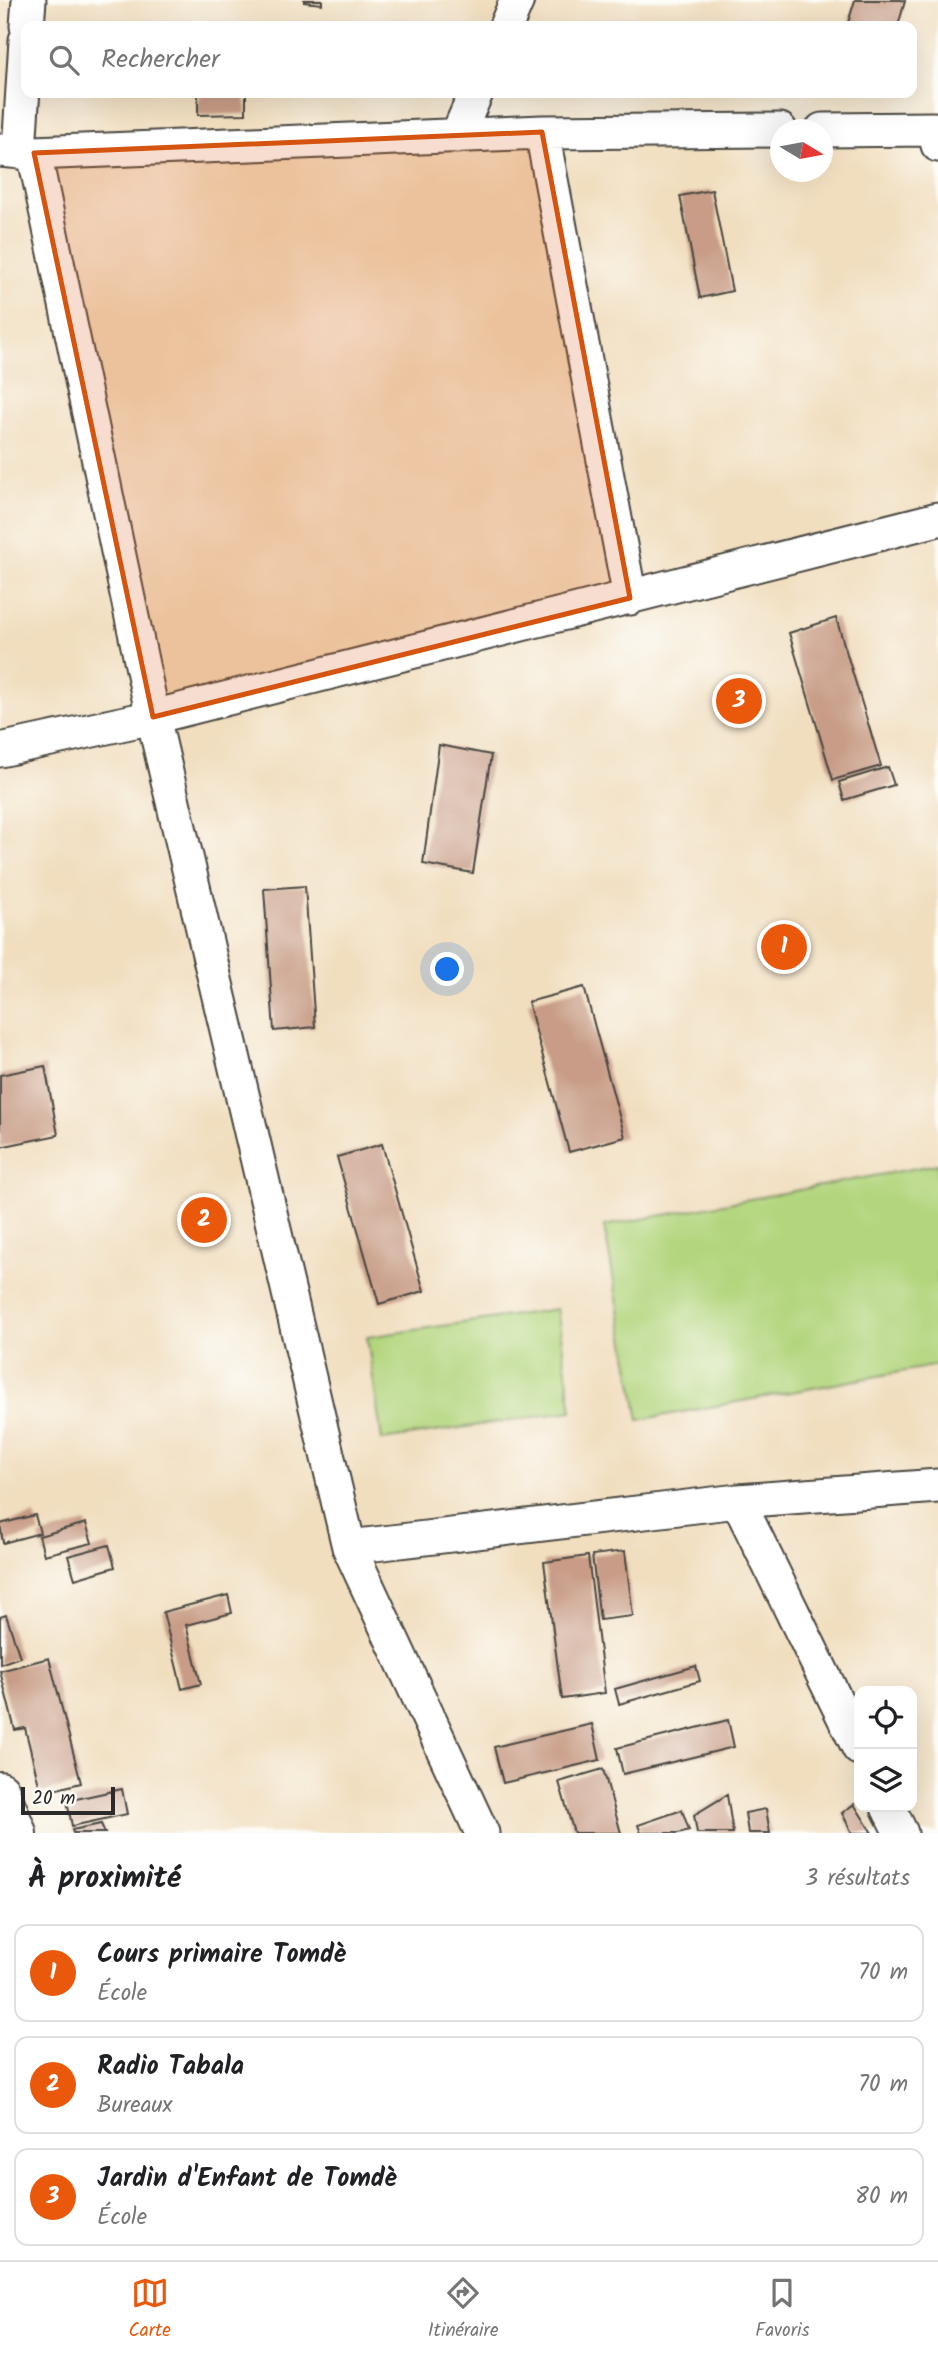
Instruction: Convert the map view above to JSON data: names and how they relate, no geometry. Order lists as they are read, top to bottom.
{
  "scale_bar": "20 m",
  "north": "right",
  "page": {
    "search": "Rechercher",
    "pins": ["3", "1", "2"],
    "scale": "20 m",
    "heading": ["À proximité", "3 résultats"],
    "list": [
      {
        "mark": "1",
        "name": "Cours primaire Tomdè",
        "note": "École",
        "value": "70 m"
      },
      {
        "mark": "2",
        "name": "Radio Tabala",
        "note": "Bureaux",
        "value": "70 m"
      },
      {
        "mark": "3",
        "name": "Jardin d'Enfant de Tomdè",
        "note": "École",
        "value": "80 m"
      }
    ],
    "nav": ["Carte", "Itinéraire", "Favoris"]
  }
}
